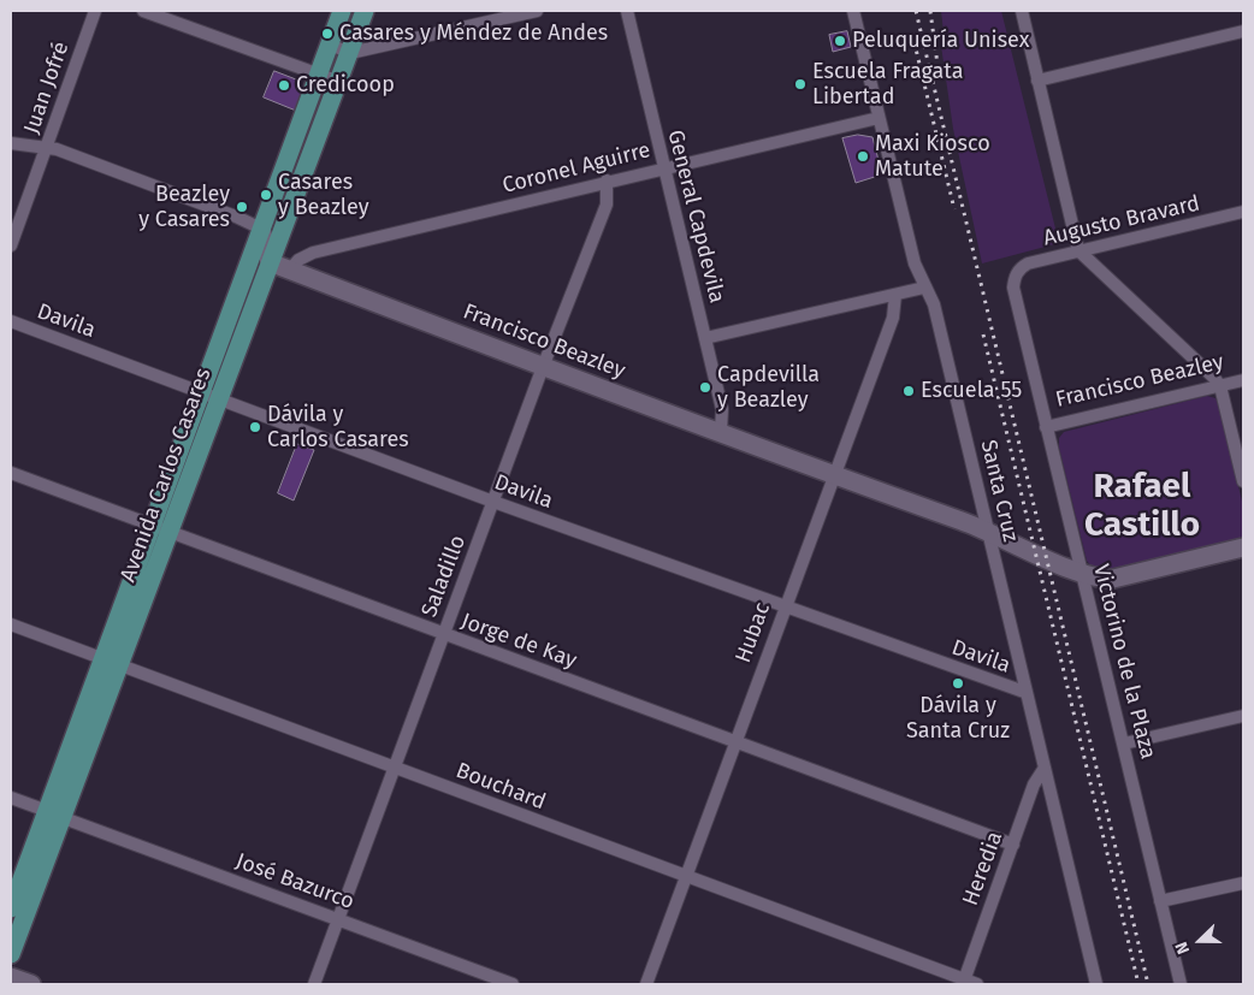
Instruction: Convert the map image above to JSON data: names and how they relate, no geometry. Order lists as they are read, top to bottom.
{
  "streets": {
    "main road": ["Avenida Carlos Casares"],
    "street": [
      "Juan Jofré",
      "Coronel Aguirre",
      "General Capdevila",
      "Augusto Bravard",
      "Davila",
      "Francisco Beazley",
      "Santa Cruz",
      "Saladillo",
      "Hubac",
      "Jorge de Kay",
      "Victorino de la Plaza",
      "Bouchard",
      "Heredia",
      "José Bazurco"
    ]
  },
  "crossings": [
    ["Coronel Aguirre", "General Capdevila"],
    ["Coronel Aguirre", "Francisco Beazley"],
    ["Coronel Aguirre", "Santa Cruz"],
    ["Coronel Aguirre", "Saladillo"],
    ["General Capdevila", "Francisco Beazley"],
    ["Augusto Bravard", "Victorino de la Plaza"],
    ["Davila", "Avenida Carlos Casares"],
    ["Davila", "Santa Cruz"],
    ["Davila", "Saladillo"],
    ["Davila", "Hubac"],
    ["Francisco Beazley", "Avenida Carlos Casares"],
    ["Francisco Beazley", "Santa Cruz"],
    ["Francisco Beazley", "Saladillo"],
    ["Francisco Beazley", "Hubac"],
    ["Francisco Beazley", "Victorino de la Plaza"],
    ["Avenida Carlos Casares", "Jorge de Kay"],
    ["Avenida Carlos Casares", "Bouchard"],
    ["Avenida Carlos Casares", "José Bazurco"],
    ["Santa Cruz", "Heredia"],
    ["Saladillo", "Jorge de Kay"],
    ["Saladillo", "Bouchard"],
    ["Saladillo", "José Bazurco"],
    ["Hubac", "Jorge de Kay"],
    ["Hubac", "Bouchard"],
    ["Jorge de Kay", "Heredia"],
    ["Bouchard", "Heredia"]
  ],
  "districts": ["Rafael Castillo"],
  "places": [
    "Casares y Méndez de Andes",
    "Peluquería Unisex",
    "Escuela Fragata Libertad",
    "Credicoop",
    "Maxi Kiosco Matute",
    "Casares y Beazley",
    "Beazley y Casares",
    "Capdevilla y Beazley",
    "Escuela 55",
    "Dávila y Carlos Casares",
    "Dávila y Santa Cruz"
  ],
  "north": "left"
}
